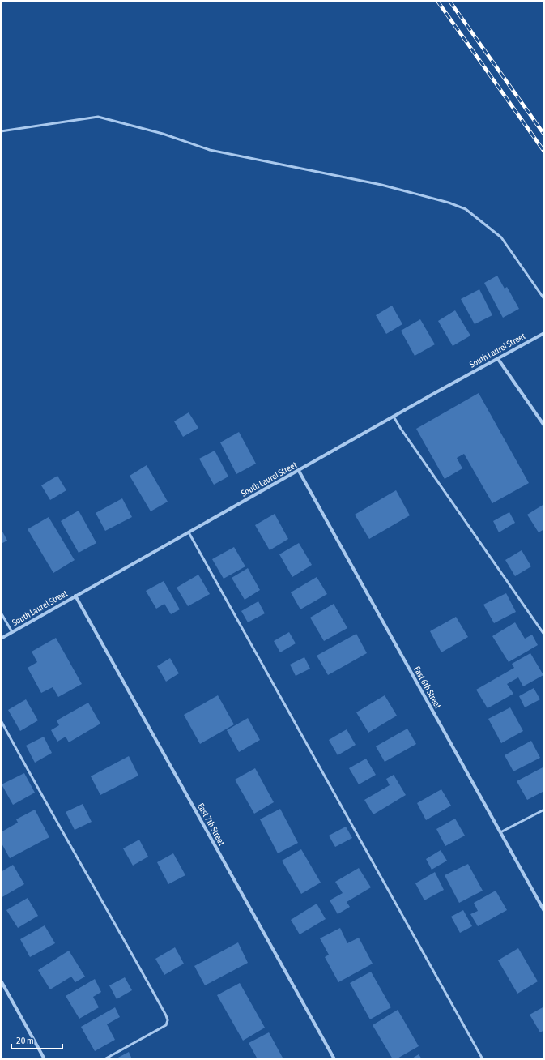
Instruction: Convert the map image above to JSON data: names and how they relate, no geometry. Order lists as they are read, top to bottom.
{
  "streets": {
    "street": ["South Laurel Street", "East 6th Street", "East 7th Street"]
  },
  "crossings": [
    ["South Laurel Street", "East 6th Street"],
    ["South Laurel Street", "East 7th Street"]
  ],
  "scale_bar": "20 m"
}
